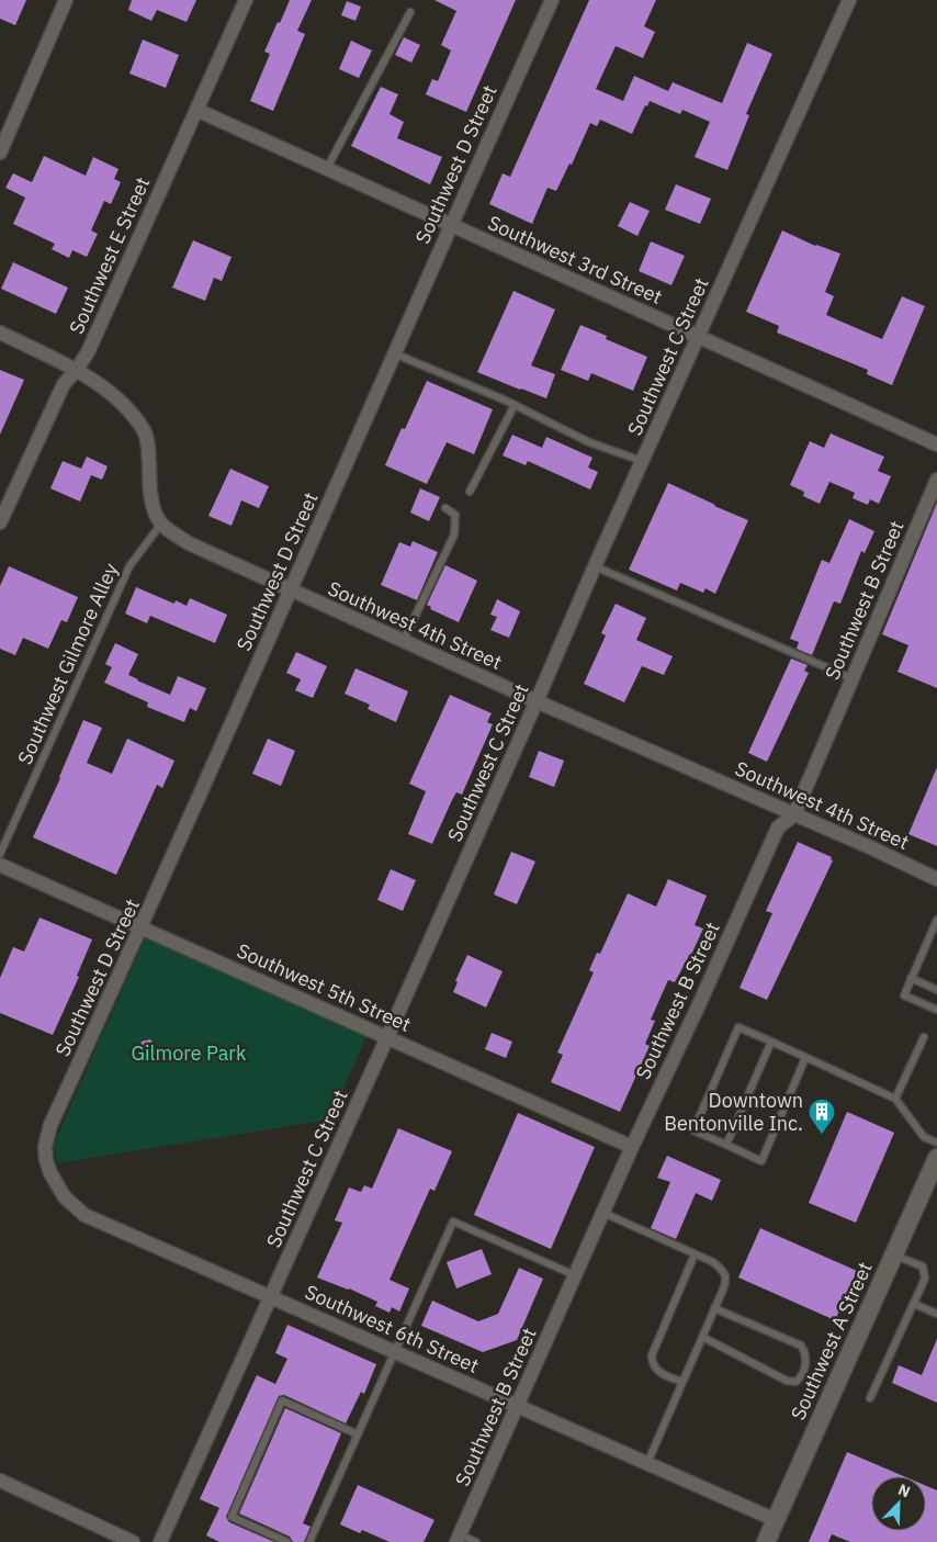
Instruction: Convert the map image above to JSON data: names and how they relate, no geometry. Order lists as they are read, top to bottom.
{
  "streets": {
    "street": [
      "Southwest D Street",
      "Southwest E Street",
      "Southwest 3rd Street",
      "Southwest C Street",
      "Southwest B Street",
      "Southwest 4th Street",
      "Southwest 5th Street",
      "Southwest 6th Street",
      "Southwest A Street"
    ],
    "lane": ["Southwest Gilmore Alley"]
  },
  "crossings": [
    ["Southwest D Street", "Southwest 3rd Street"],
    ["Southwest D Street", "Southwest 4th Street"],
    ["Southwest D Street", "Southwest 5th Street"],
    ["Southwest D Street", "Southwest 6th Street"],
    ["Southwest E Street", "Southwest 3rd Street"],
    ["Southwest 3rd Street", "Southwest C Street"],
    ["Southwest C Street", "Southwest 4th Street"],
    ["Southwest C Street", "Southwest 5th Street"],
    ["Southwest C Street", "Southwest 6th Street"],
    ["Southwest B Street", "Southwest 4th Street"],
    ["Southwest B Street", "Southwest 5th Street"],
    ["Southwest B Street", "Southwest 6th Street"],
    ["Southwest 4th Street", "Southwest Gilmore Alley"],
    ["Southwest 6th Street", "Southwest A Street"]
  ],
  "parks": ["Gilmore Park"],
  "places": {
    "building": ["Downtown Bentonville Inc."]
  },
  "north": "top right"
}
